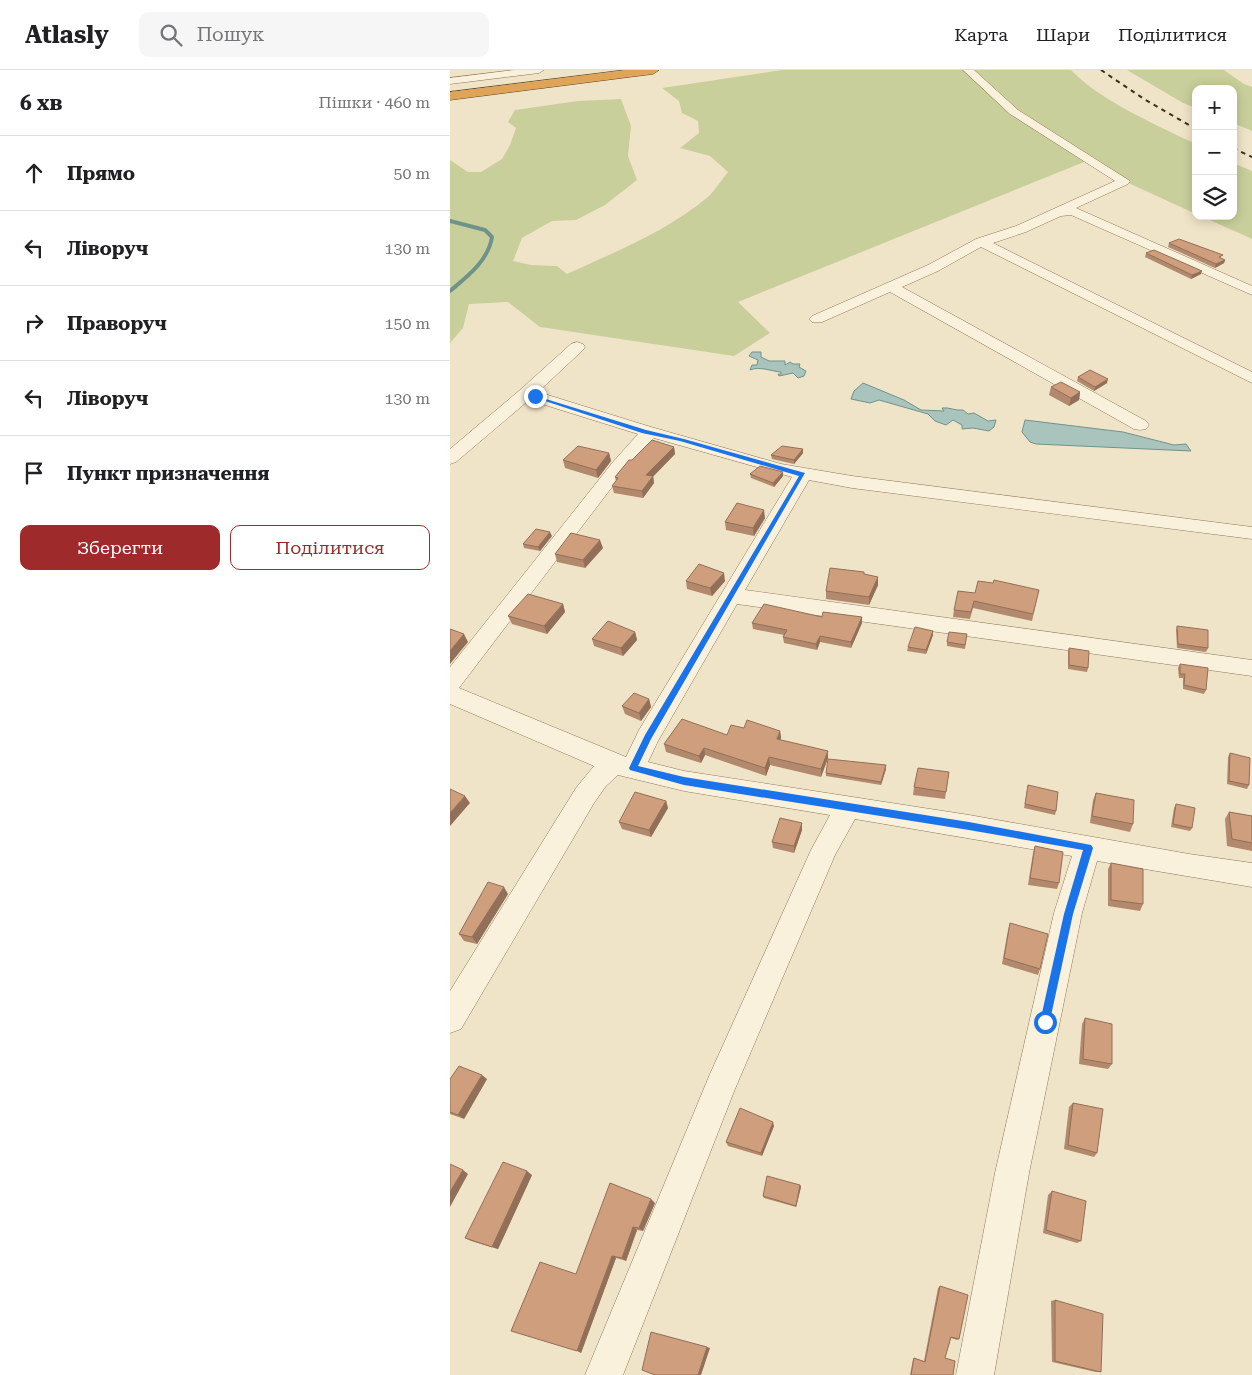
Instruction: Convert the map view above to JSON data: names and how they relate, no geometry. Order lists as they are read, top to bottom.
{
  "page": {
    "header": "Atlasly",
    "search": "Пошук",
    "nav": ["Карта", "Шари", "Поділитися"],
    "heading": ["6 хв", "Пішки · 460 m"],
    "map_buttons": ["+", "−"],
    "list": [
      ["Прямо", "50 m"],
      ["Ліворуч", "130 m"],
      ["Праворуч", "150 m"],
      ["Ліворуч", "130 m"],
      "Пункт призначення"
    ],
    "buttons": ["Зберегти", "Поділитися"]
  }
}
